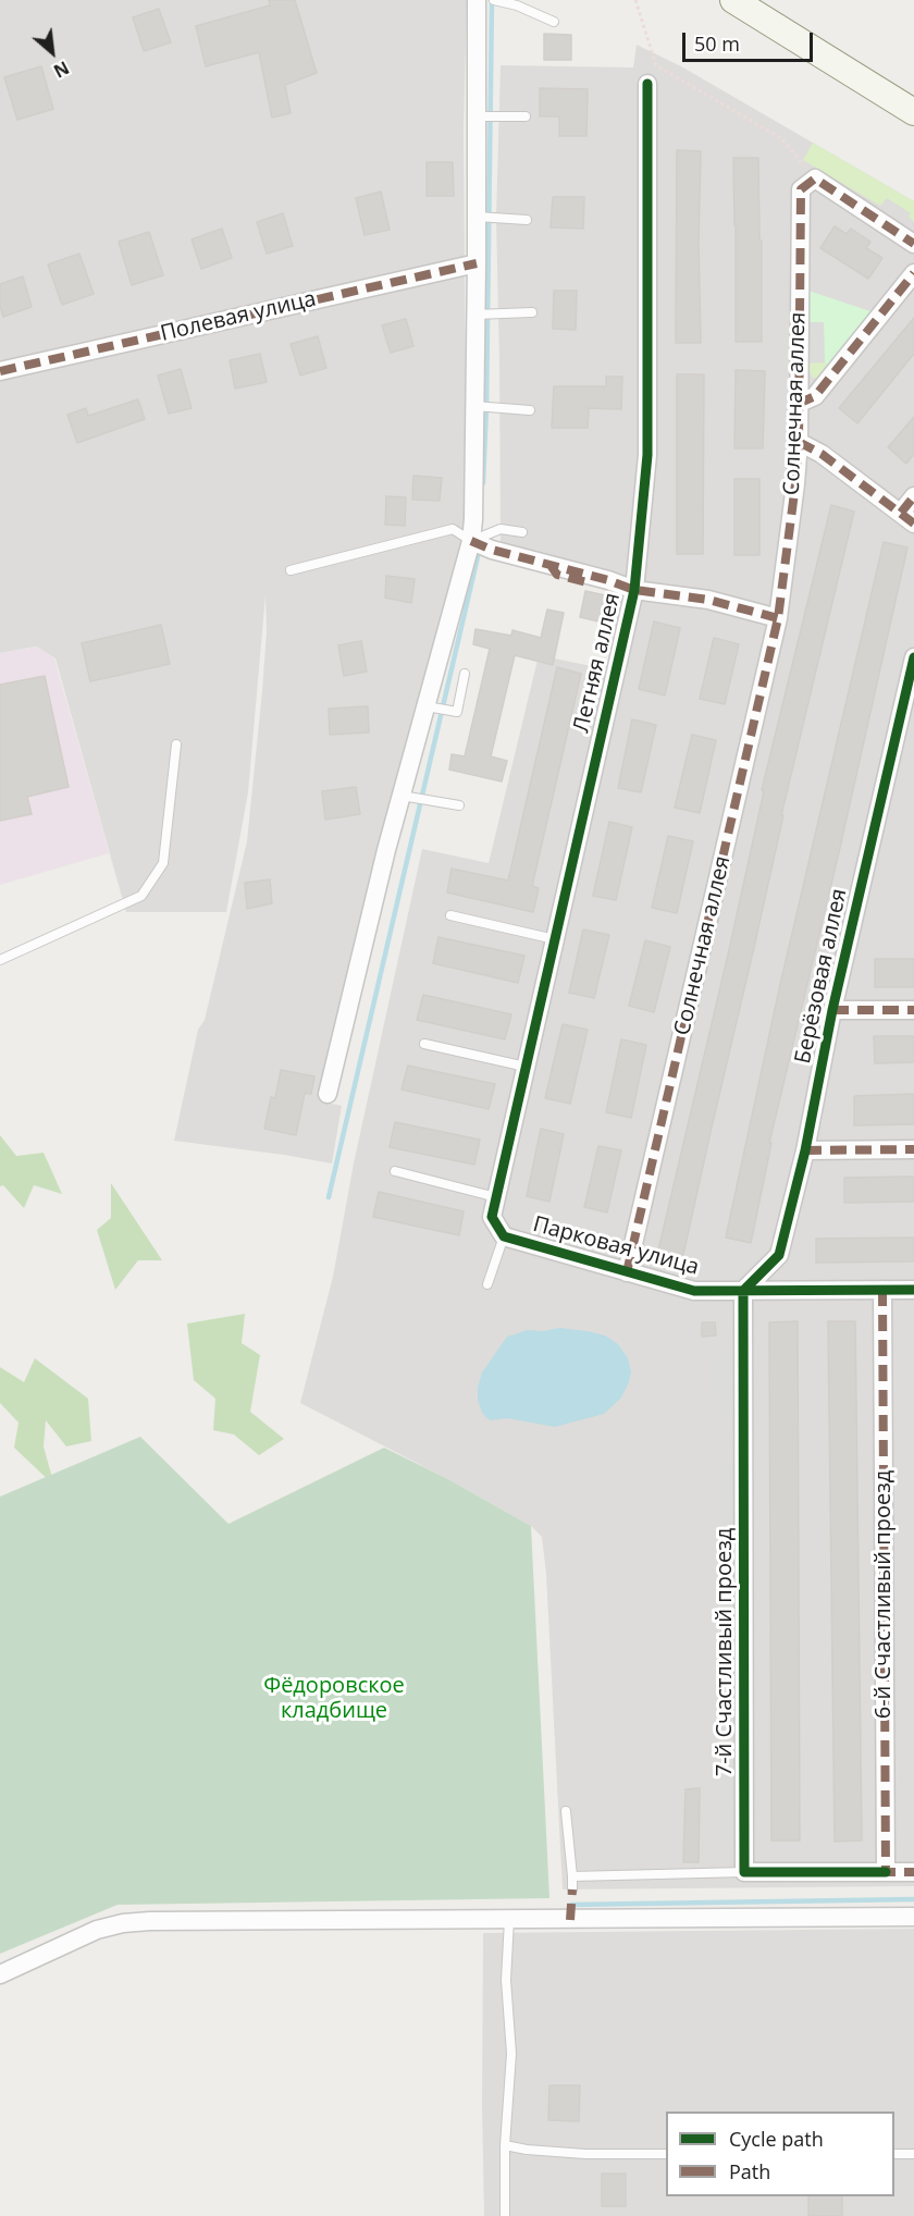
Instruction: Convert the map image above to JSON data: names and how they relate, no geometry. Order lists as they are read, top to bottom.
{
  "streets": {
    "street": [
      "Полевая улица",
      "Солнечная аллея",
      "Летняя аллея",
      "Берёзовая аллея",
      "Парковая улица",
      "6-й Счастливый проезд",
      "7-й Счастливый проезд"
    ]
  },
  "crossings": [
    ["Солнечная аллея", "Летняя аллея"],
    ["Солнечная аллея", "Парковая улица"],
    ["Летняя аллея", "Парковая улица"],
    ["Берёзовая аллея", "Парковая улица"],
    ["Берёзовая аллея", "7-й Счастливый проезд"],
    ["Парковая улица", "6-й Счастливый проезд"],
    ["Парковая улица", "7-й Счастливый проезд"]
  ],
  "parks": ["Фёдоровское кладбище"],
  "legend": ["Cycle path", "Path"],
  "scale_bar": "50 m",
  "north": "bottom right"
}
